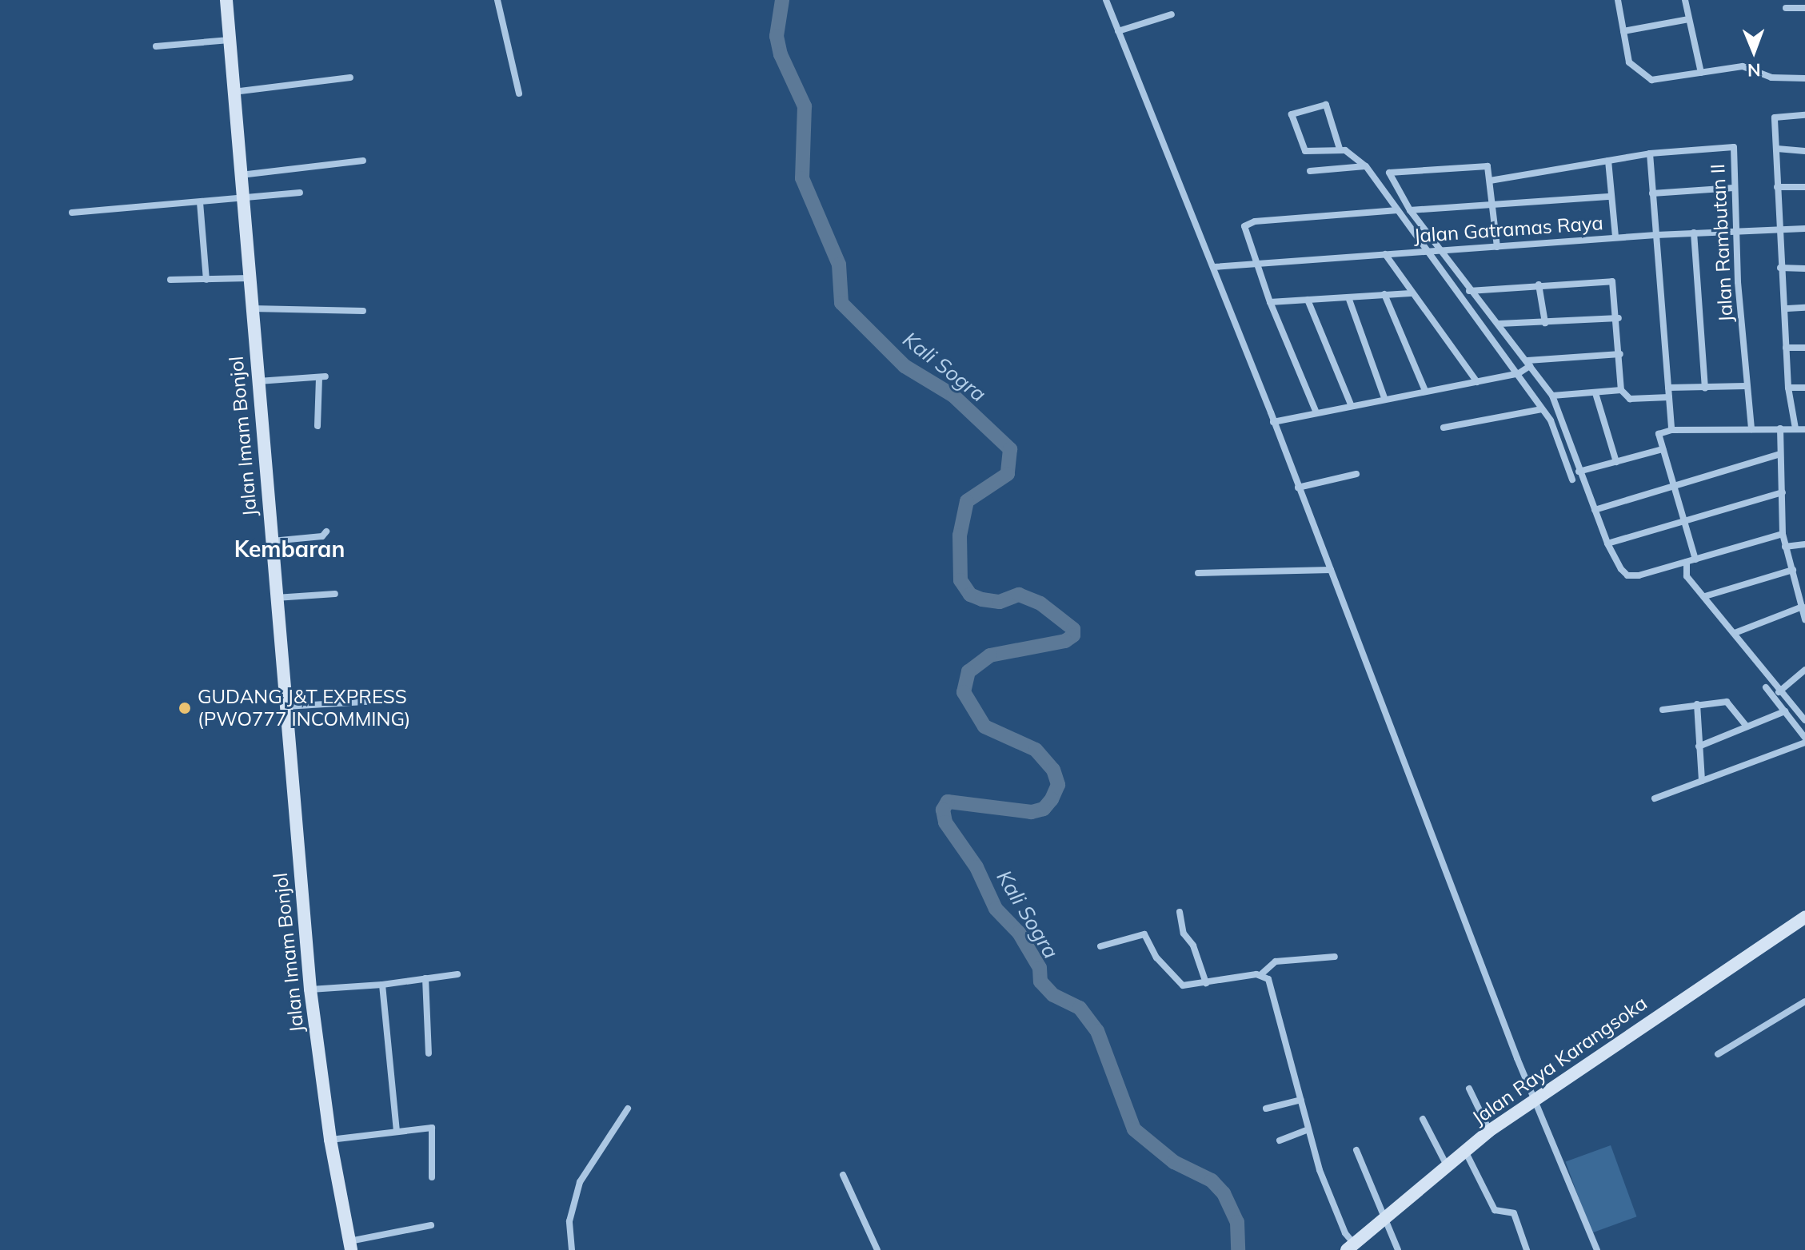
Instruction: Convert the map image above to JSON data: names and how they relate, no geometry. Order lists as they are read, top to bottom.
{
  "streets": {
    "main road": ["Jalan Imam Bonjol", "Jalan Raya Karangsoka"],
    "street": ["Jalan Gatramas Raya", "Jalan Rambutan II"]
  },
  "crossings": [
    ["Jalan Gatramas Raya", "Jalan Rambutan II"]
  ],
  "districts": ["Kembaran"],
  "water": ["Kali Sogra"],
  "places": ["GUDANG J&T EXPRESS (PWO777 INCOMMING)"],
  "north": "bottom"
}
